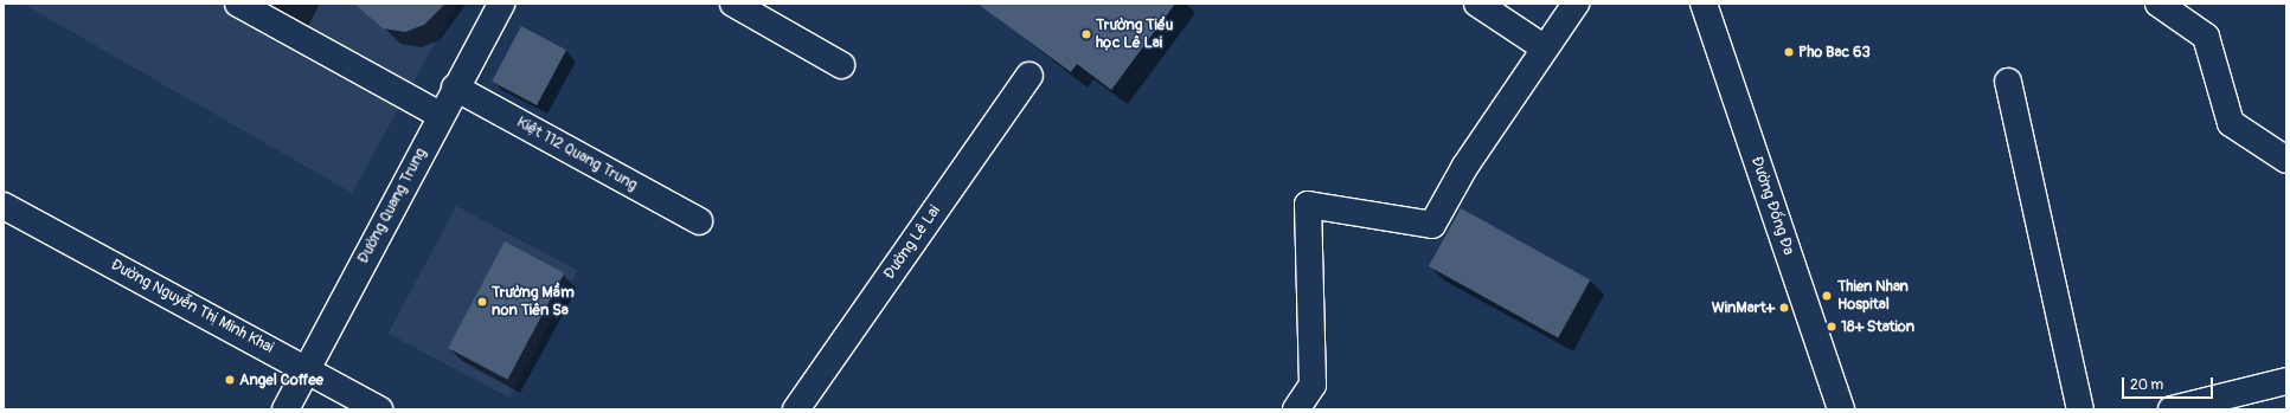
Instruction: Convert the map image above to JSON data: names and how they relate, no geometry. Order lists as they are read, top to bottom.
{
  "streets": {
    "street": [
      "Kiệt 112 Quang Trung",
      "Đường Quang Trung",
      "Đường Đống Đa",
      "Đường Lê Lai",
      "Đường Nguyễn Thị Minh Khai"
    ]
  },
  "crossings": [
    ["Kiệt 112 Quang Trung", "Đường Quang Trung"],
    ["Đường Quang Trung", "Đường Nguyễn Thị Minh Khai"]
  ],
  "places": [
    "Trường Tiểu học Lê Lai",
    "Pho Bac 63",
    "Thien Nhan Hospital",
    "Trường Mầm non Tiên Sa",
    "WinMart+",
    "18+ Station",
    "Angel Coffee"
  ],
  "scale_bar": "20 m"
}
